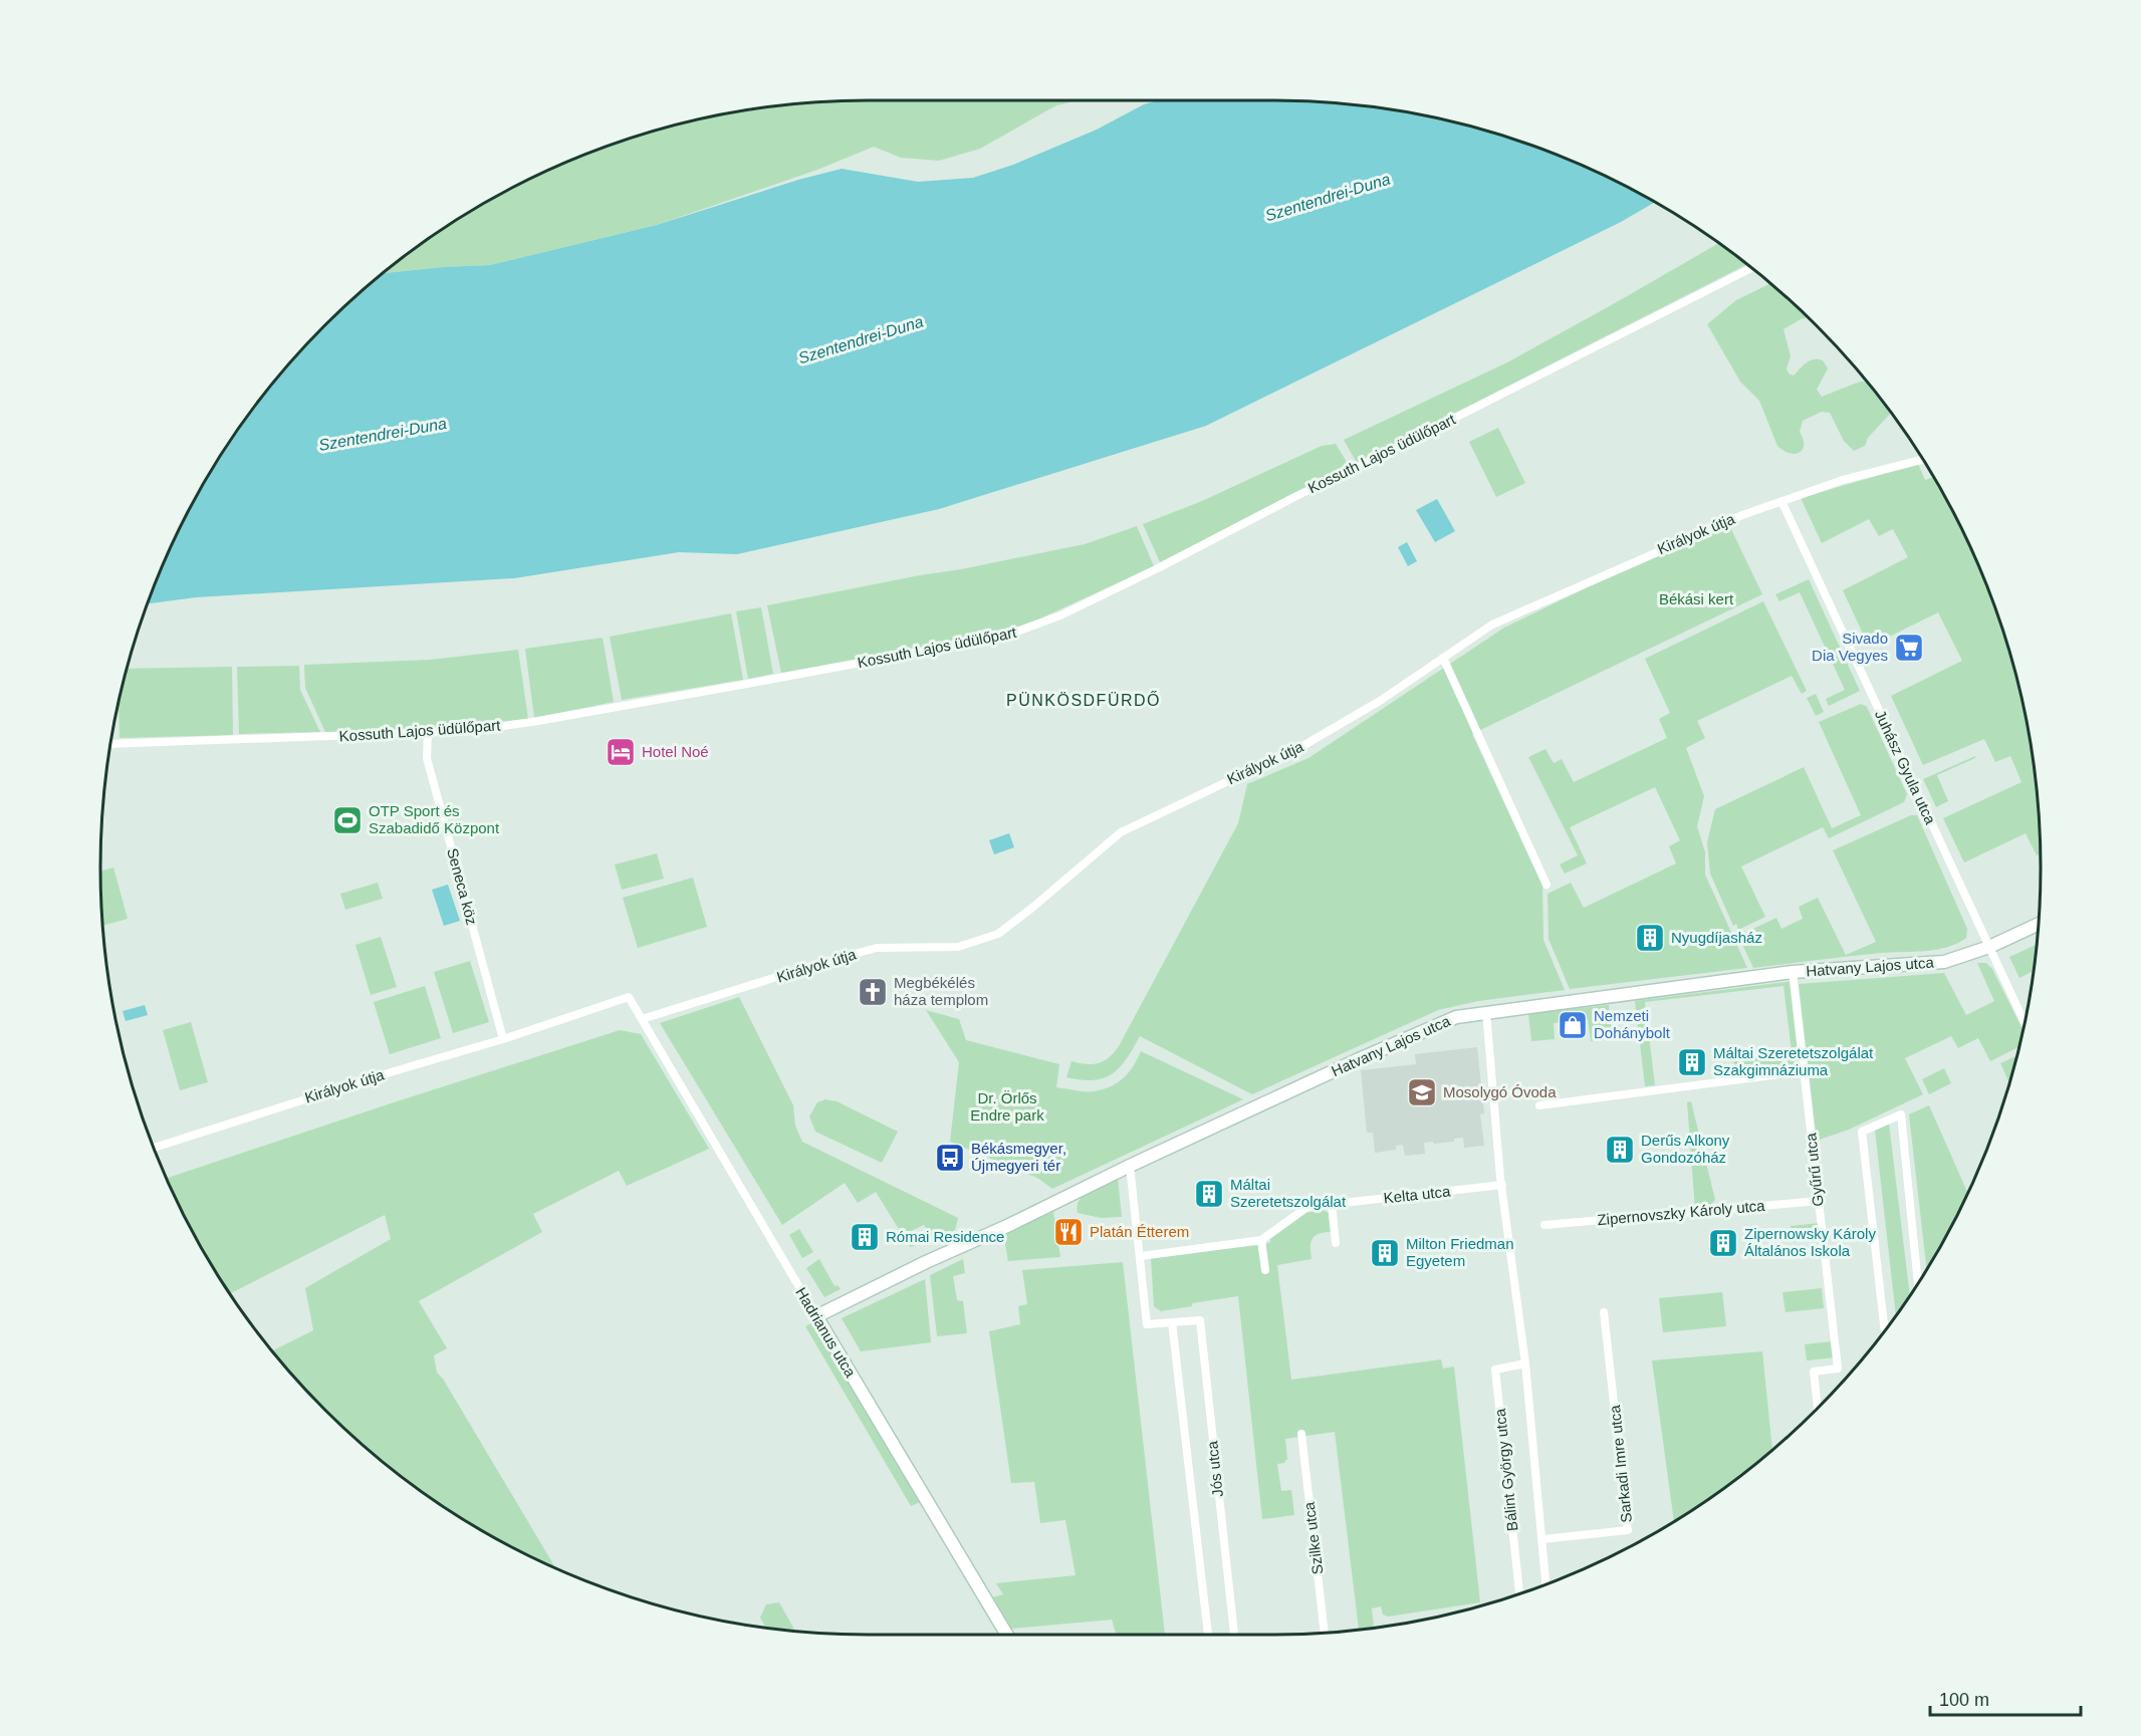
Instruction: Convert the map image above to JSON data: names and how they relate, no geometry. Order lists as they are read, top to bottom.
{
  "streets": {
    "street": [
      "Kossuth Lajos üdülőpart",
      "Királyok útja",
      "Juhász Gyula utca",
      "Seneca köz",
      "Hatvany Lajos utca",
      "Gyűrű utca",
      "Kelta utca",
      "Zipernovszky Károly utca",
      "Hadrianus utca",
      "Sarkadi Imre utca",
      "Jós utca",
      "Bálint György utca",
      "Szilke utca"
    ]
  },
  "crossings": [
    ["Kossuth Lajos üdülőpart", "Seneca köz"],
    ["Királyok útja", "Juhász Gyula utca"],
    ["Királyok útja", "Seneca köz"],
    ["Királyok útja", "Hadrianus utca"],
    ["Juhász Gyula utca", "Hatvany Lajos utca"],
    ["Hatvany Lajos utca", "Gyűrű utca"],
    ["Hatvany Lajos utca", "Hadrianus utca"],
    ["Hatvany Lajos utca", "Jós utca"],
    ["Hatvany Lajos utca", "Bálint György utca"],
    ["Gyűrű utca", "Zipernovszky Károly utca"],
    ["Kelta utca", "Jós utca"],
    ["Kelta utca", "Bálint György utca"],
    ["Sarkadi Imre utca", "Bálint György utca"]
  ],
  "districts": ["PÜNKÖSDFÜRDŐ"],
  "water": ["Szentendrei-Duna"],
  "parks": ["Békási kert", "Dr. Örlős Endre park"],
  "places": {
    "supermarket": ["Sivado Dia Vegyes"],
    "hotel": ["Hotel Noé"],
    "sports": ["OTP Sport és Szabadidő Központ"],
    "building": [
      "Nyugdíjasház",
      "Máltai Szeretetszolgálat Szakgimnáziuma",
      "Derűs Alkony Gondozóház",
      "Máltai Szeretetszolgálat",
      "Római Residence",
      "Zipernowsky Károly Általános Iskola",
      "Milton Friedman Egyetem"
    ],
    "church": ["Megbékélés háza templom"],
    "shop": ["Nemzeti Dohánybolt"],
    "school or university": ["Mosolygó Óvoda"],
    "bus stop": ["Békásmegyer, Újmegyeri tér"],
    "restaurant": ["Platán Étterem"]
  },
  "scale_bar": "100 m"
}
